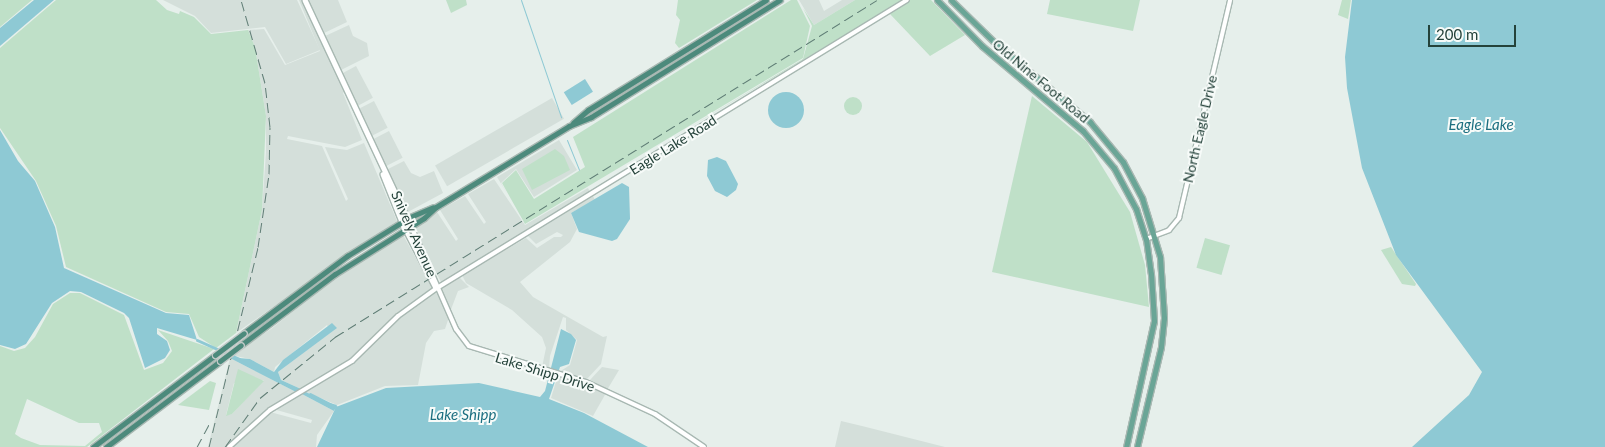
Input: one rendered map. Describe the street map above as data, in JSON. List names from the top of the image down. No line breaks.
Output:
{"streets":{"main road":["Old Nine Foot Road","Snively Avenue"],"street":["North Eagle Drive","Eagle Lake Road","Lake Shipp Drive"]},"crossings":[["Old Nine Foot Road","North Eagle Drive"],["Eagle Lake Road","Snively Avenue"],["Eagle Lake Road","Lake Shipp Drive"],["Snively Avenue","Lake Shipp Drive"]],"water":["Eagle Lake","Lake Shipp"],"scale_bar":"200 m"}
